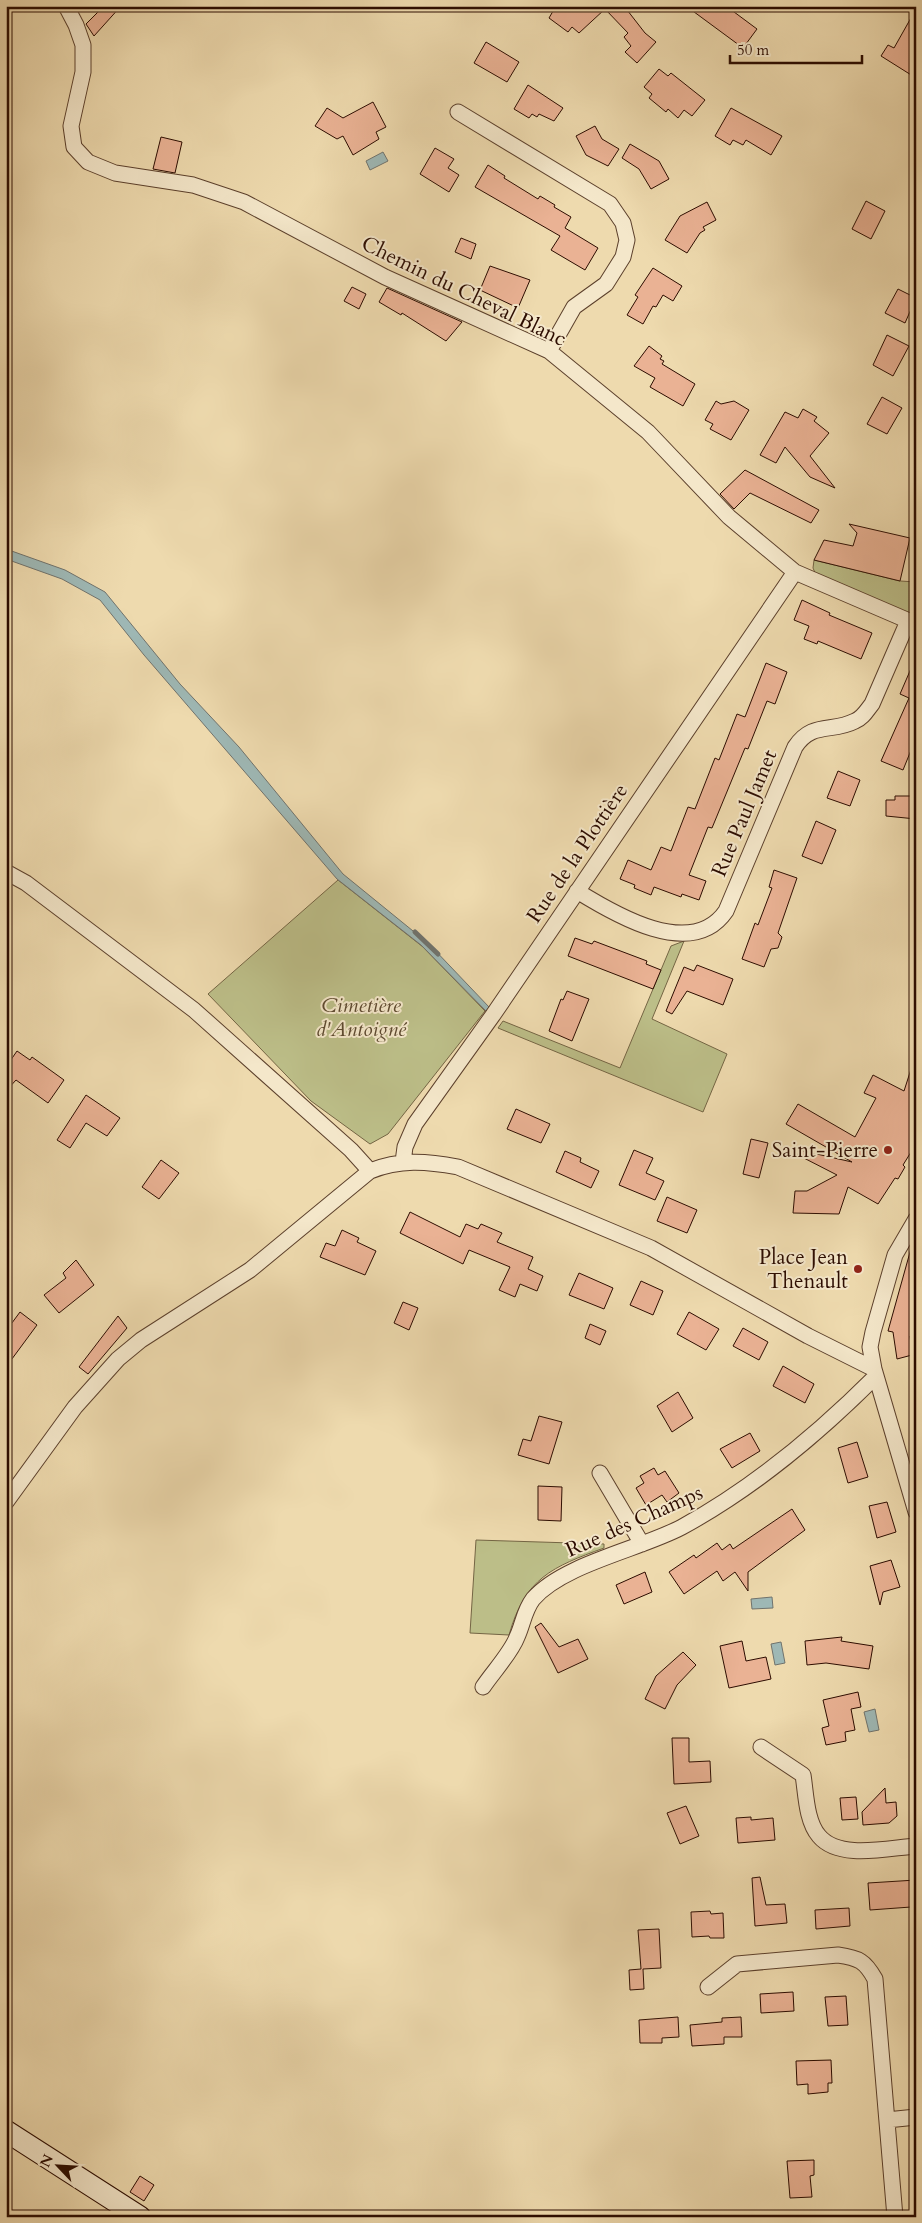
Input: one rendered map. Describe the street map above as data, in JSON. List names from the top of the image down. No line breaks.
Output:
{"streets":{"street":["Chemin du Cheval Blanc","Rue Paul Jamet","Rue de la Plottière","Rue des Champs"]},"crossings":[["Chemin du Cheval Blanc","Rue Paul Jamet"],["Chemin du Cheval Blanc","Rue de la Plottière"],["Rue Paul Jamet","Rue de la Plottière"]],"parks":["Cimetière d'Antoigné"],"places":["Saint-Pierre","Place Jean Thenault"],"scale_bar":"50 m","north":"top left"}
